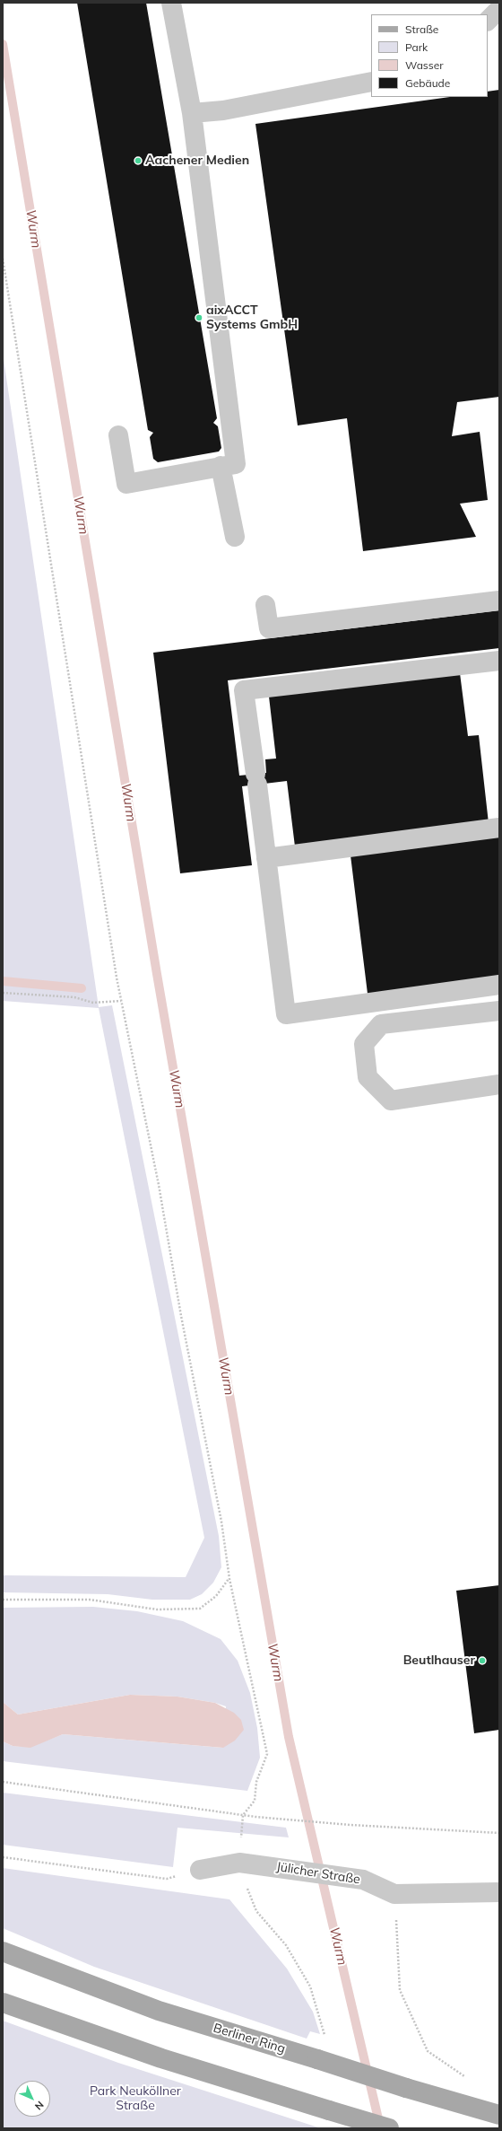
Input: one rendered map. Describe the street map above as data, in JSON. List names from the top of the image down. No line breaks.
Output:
{"streets":{"main road":["Berliner Ring"],"lane":["Jülicher Straße"]},"water":["Wurm"],"parks":["Park Neuköllner Straße"],"places":["Aachener Medien","aixACCT Systems GmbH","Beutlhauser"],"legend":["Straße","Park","Wasser","Gebäude"],"north":"bottom right"}
